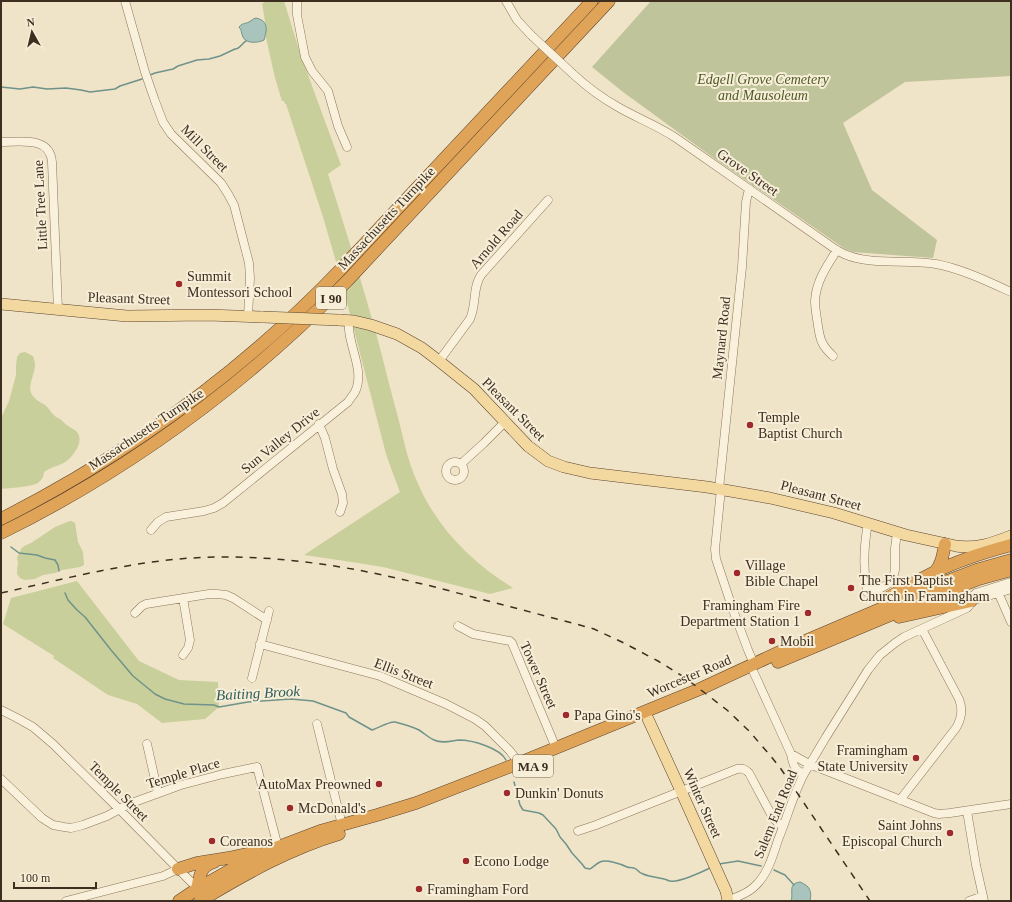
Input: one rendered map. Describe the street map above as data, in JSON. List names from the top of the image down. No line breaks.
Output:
{"streets":{"highway":["Massachusetts Turnpike","I 90","Worcester Road","MA 9"],"main road":["Pleasant Street","Winter Street"],"street":["Mill Street","Grove Street","Little Tree Lane","Arnold Road","Maynard Road","Sun Valley Drive","Ellis Street","Tower Street","Temple Place","Temple Street","Salem End Road"]},"crossings":[["Mill Street","Pleasant Street"],["Grove Street","Maynard Road"],["Little Tree Lane","Pleasant Street"],["Arnold Road","Pleasant Street"],["Pleasant Street","Maynard Road"],["Pleasant Street","Sun Valley Drive"],["Maynard Road","Worcester Road"],["Maynard Road","Salem End Road"],["Ellis Street","Worcester Road"],["Tower Street","Worcester Road"],["Worcester Road","Temple Place"],["Worcester Road","Temple Street"],["Worcester Road","Winter Street"],["Temple Place","Temple Street"],["Winter Street","Salem End Road"]],"water":["Baiting Brook"],"parks":["Edgell Grove Cemetery and Mausoleum"],"places":["Summit Montessori School","Temple Baptist Church","Village Bible Chapel","The First Baptist Church in Framingham","Framingham Fire Department Station 1","Mobil","Papa Gino's","Framingham State University","AutoMax Preowned","Dunkin' Donuts","McDonald's","Saint Johns Episcopal Church","Coreanos","Econo Lodge","Framingham Ford"],"scale_bar":"100 m","north":"top"}
